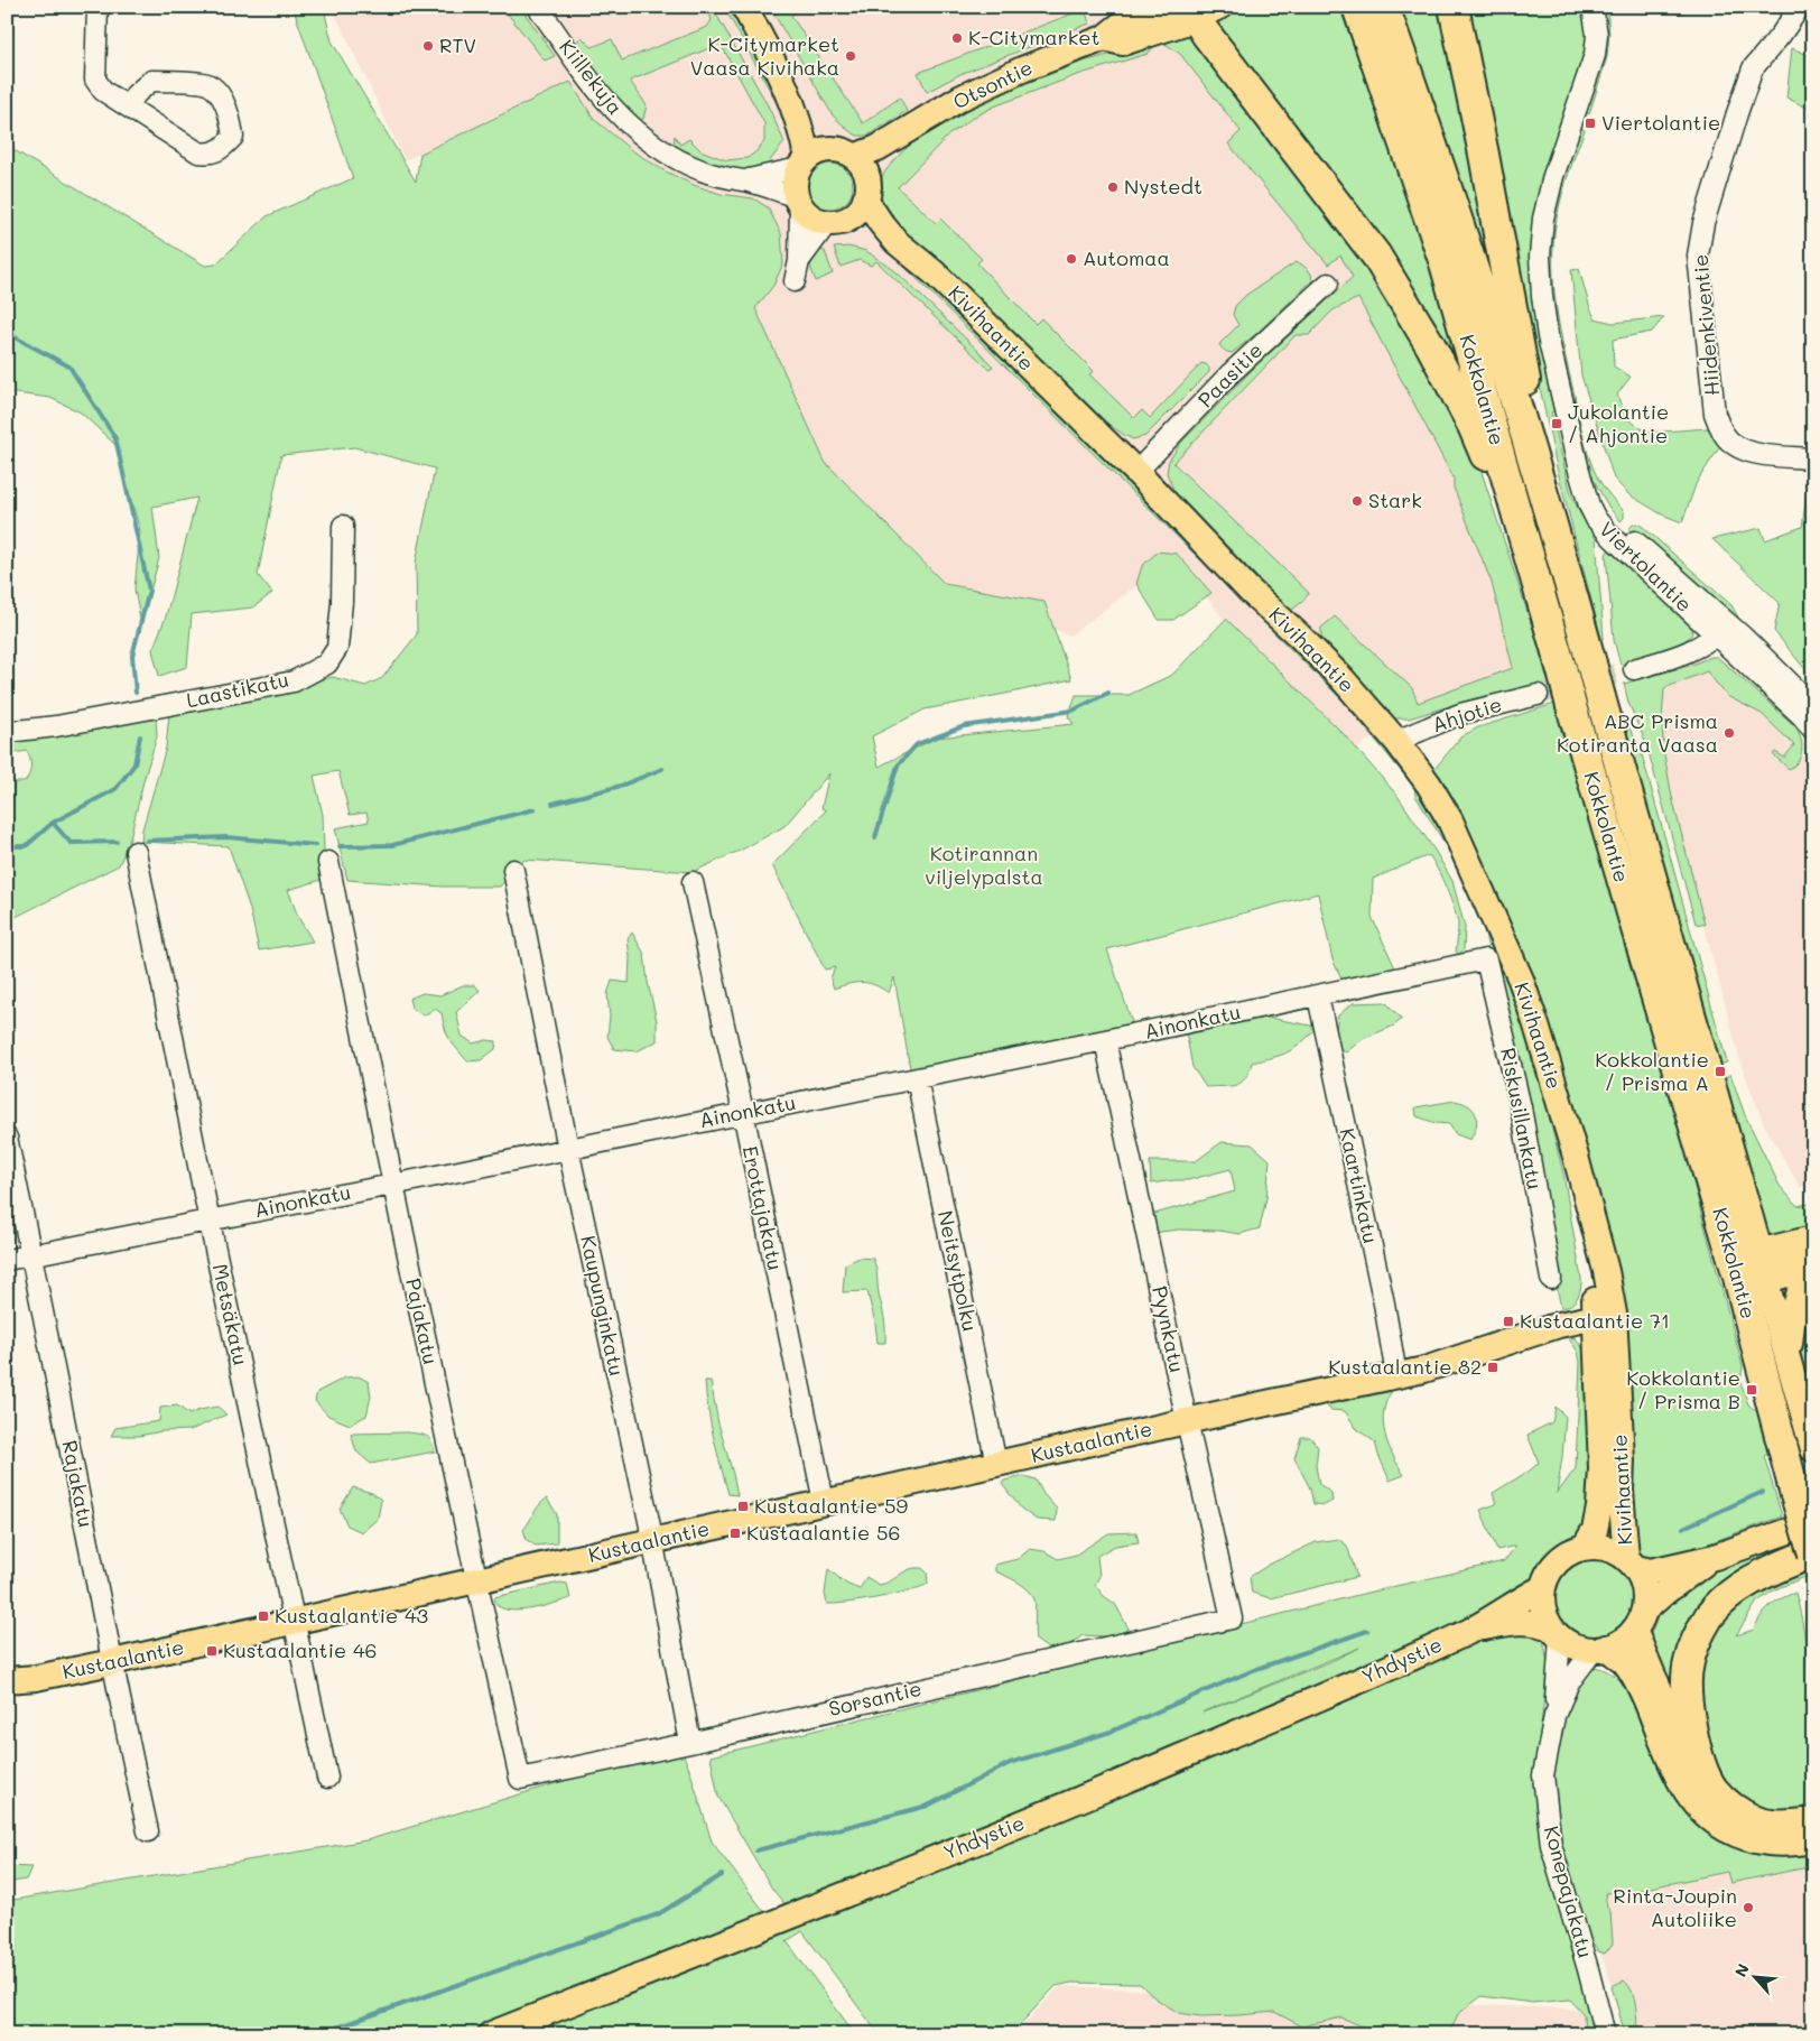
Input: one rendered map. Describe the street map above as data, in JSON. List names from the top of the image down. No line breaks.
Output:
{"streets":{"highway":["Kokkolantie"],"main road":["Otsontie","Kivihaantie","Kustaalantie","Yhdystie"],"street":["Kiillekuja","Hiidenkiventie","Paasitie","Viertolantie","Laastikatu","Ahjotie","Ainonkatu","Riskusillankatu","Kaartinkatu","Erottajakatu","Neitsytpolku","Kaupunginkatu","Metsäkatu","Pajakatu","Pyynkatu","Rajakatu","Sorsantie","Konepajakatu"]},"crossings":[["Kiillekuja","Otsontie"],["Kiillekuja","Kivihaantie"],["Otsontie","Kivihaantie"],["Kivihaantie","Paasitie"],["Kivihaantie","Ahjotie"],["Kivihaantie","Kustaalantie"],["Kivihaantie","Yhdystie"],["Kivihaantie","Konepajakatu"],["Ainonkatu","Riskusillankatu"],["Ainonkatu","Kaartinkatu"],["Ainonkatu","Erottajakatu"],["Ainonkatu","Neitsytpolku"],["Ainonkatu","Kaupunginkatu"],["Ainonkatu","Metsäkatu"],["Ainonkatu","Pajakatu"],["Ainonkatu","Pyynkatu"],["Ainonkatu","Rajakatu"],["Kaartinkatu","Kustaalantie"],["Erottajakatu","Kustaalantie"],["Neitsytpolku","Kustaalantie"],["Kaupunginkatu","Kustaalantie"],["Kaupunginkatu","Sorsantie"],["Metsäkatu","Kustaalantie"],["Pajakatu","Kustaalantie"],["Pajakatu","Sorsantie"],["Pyynkatu","Kustaalantie"],["Pyynkatu","Sorsantie"],["Kustaalantie","Rajakatu"],["Yhdystie","Konepajakatu"]],"parks":["Kotirannan viljelypalsta"],"places":{"other":["K-Citymarket","RTV","K-Citymarket Vaasa Kivihaka","Nystedt","Automaa","Stark","ABC Prisma Kotiranta Vaasa","Rinta-Joupin Autoliike"],"transit":["Viertolantie","Jukolantie / Ahjontie","Kokkolantie / Prisma A","Kustaalantie 71","Kustaalantie 82","Kokkolantie / Prisma B","Kustaalantie 59","Kustaalantie 56","Kustaalantie 43","Kustaalantie 46"]},"north":"top left"}
